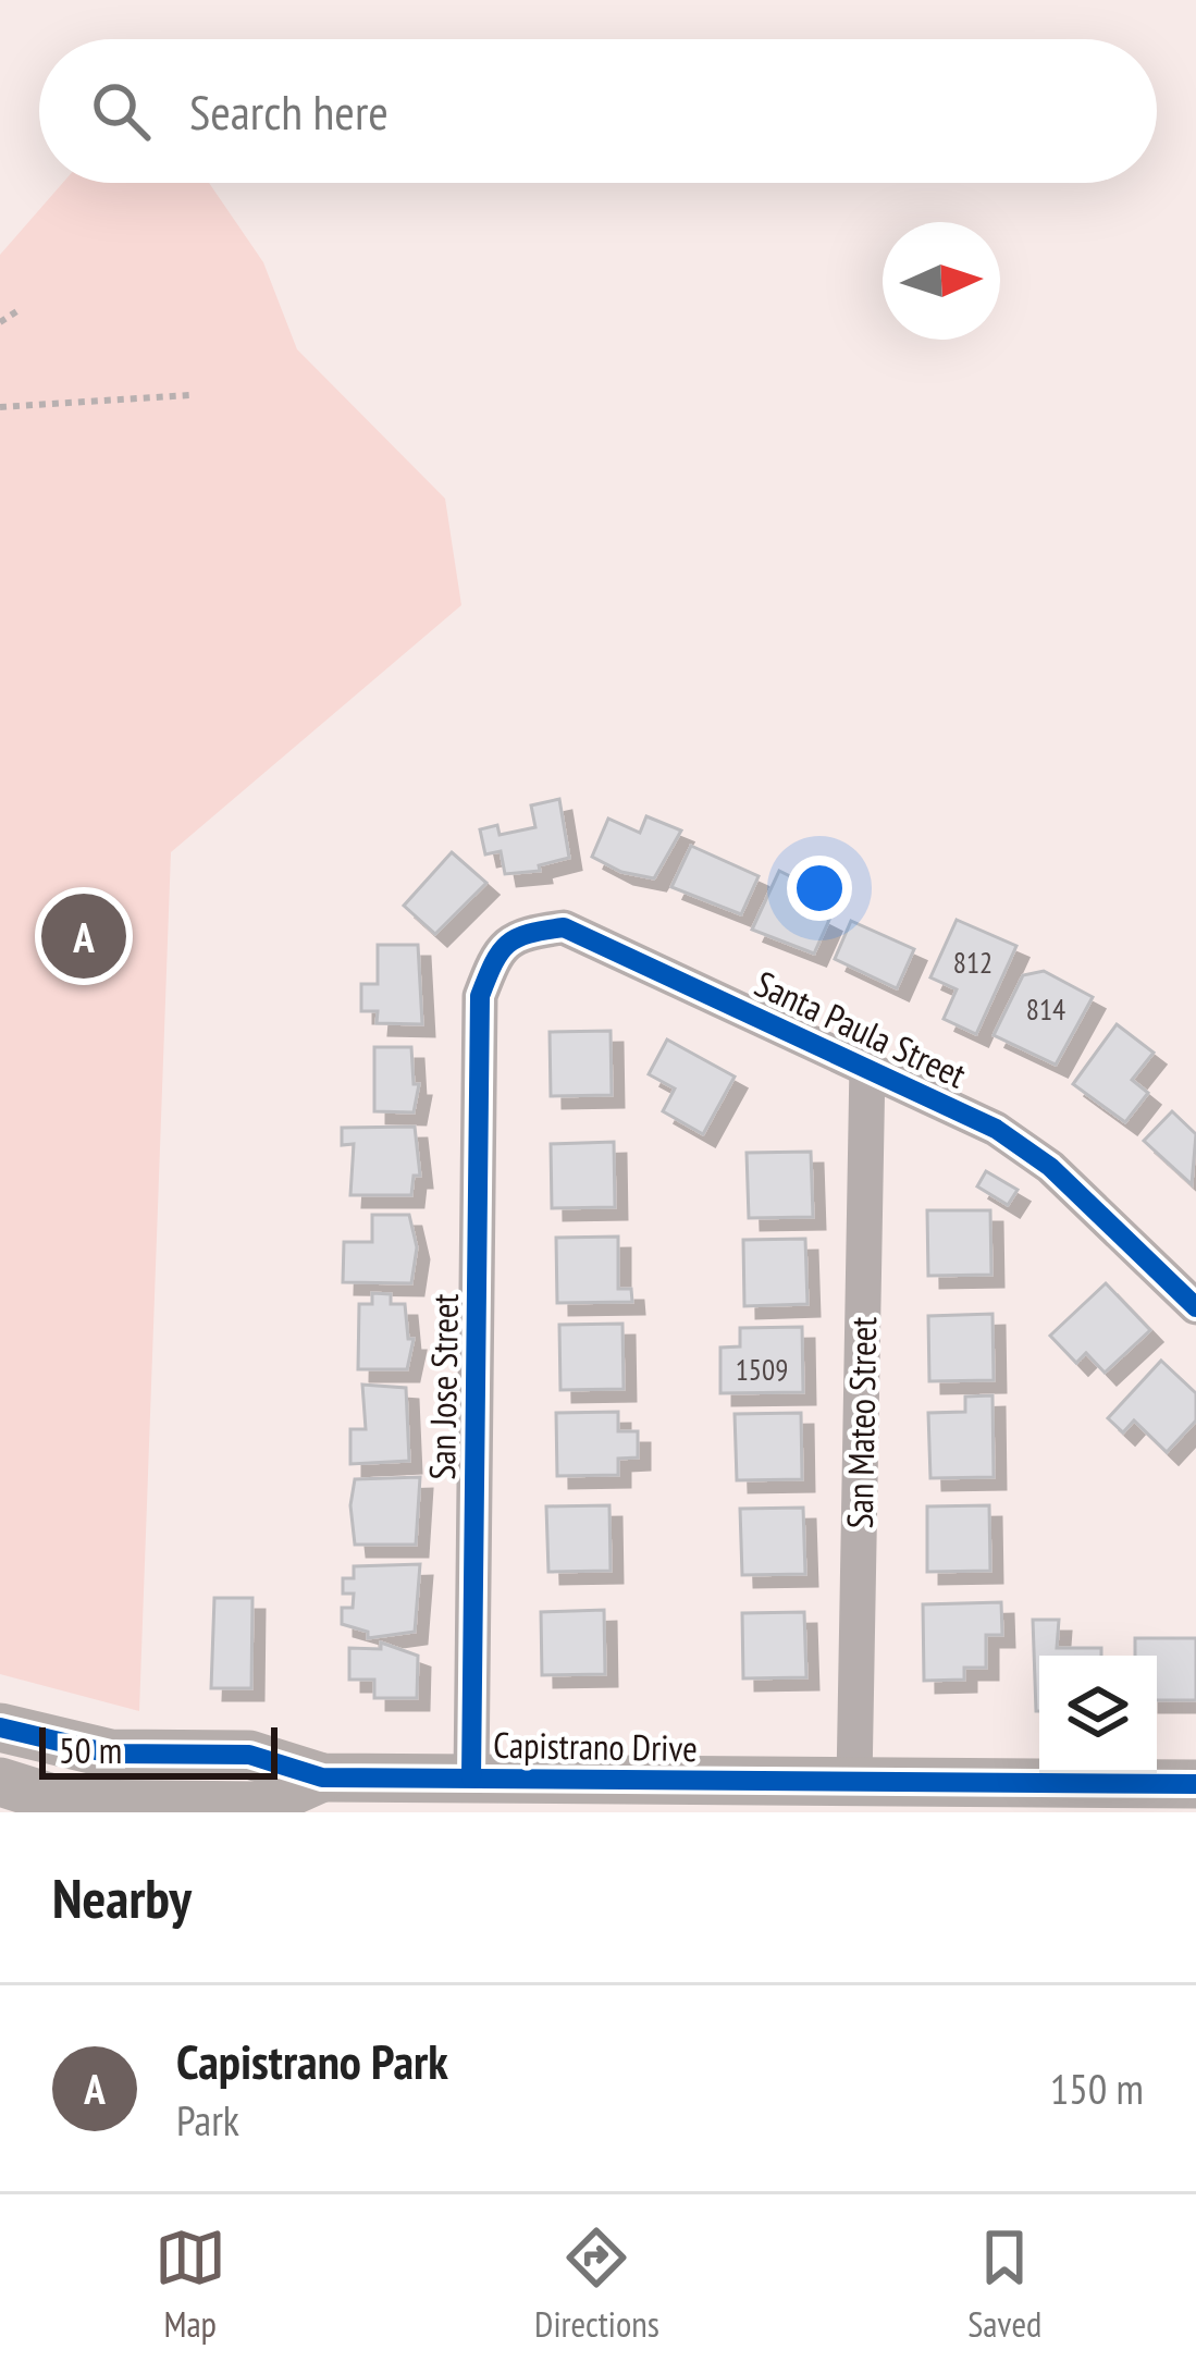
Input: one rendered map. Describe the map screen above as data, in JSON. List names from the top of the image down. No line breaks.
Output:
{"streets":{"street":["Santa Paula Street","San Jose Street","San Mateo Street","Capistrano Drive"]},"crossings":[["Santa Paula Street","San Jose Street"],["Santa Paula Street","San Mateo Street"],["San Jose Street","Capistrano Drive"],["San Mateo Street","Capistrano Drive"]],"house_numbers":["812","814","1509"],"scale_bar":"50 m","north":"right","page":{"search":"Search here","pins":"A","scale":"50 m","heading":"Nearby","list":[{"mark":"A","name":"Capistrano Park","note":"Park","value":"150 m"}],"nav":["Map","Directions","Saved"]}}
